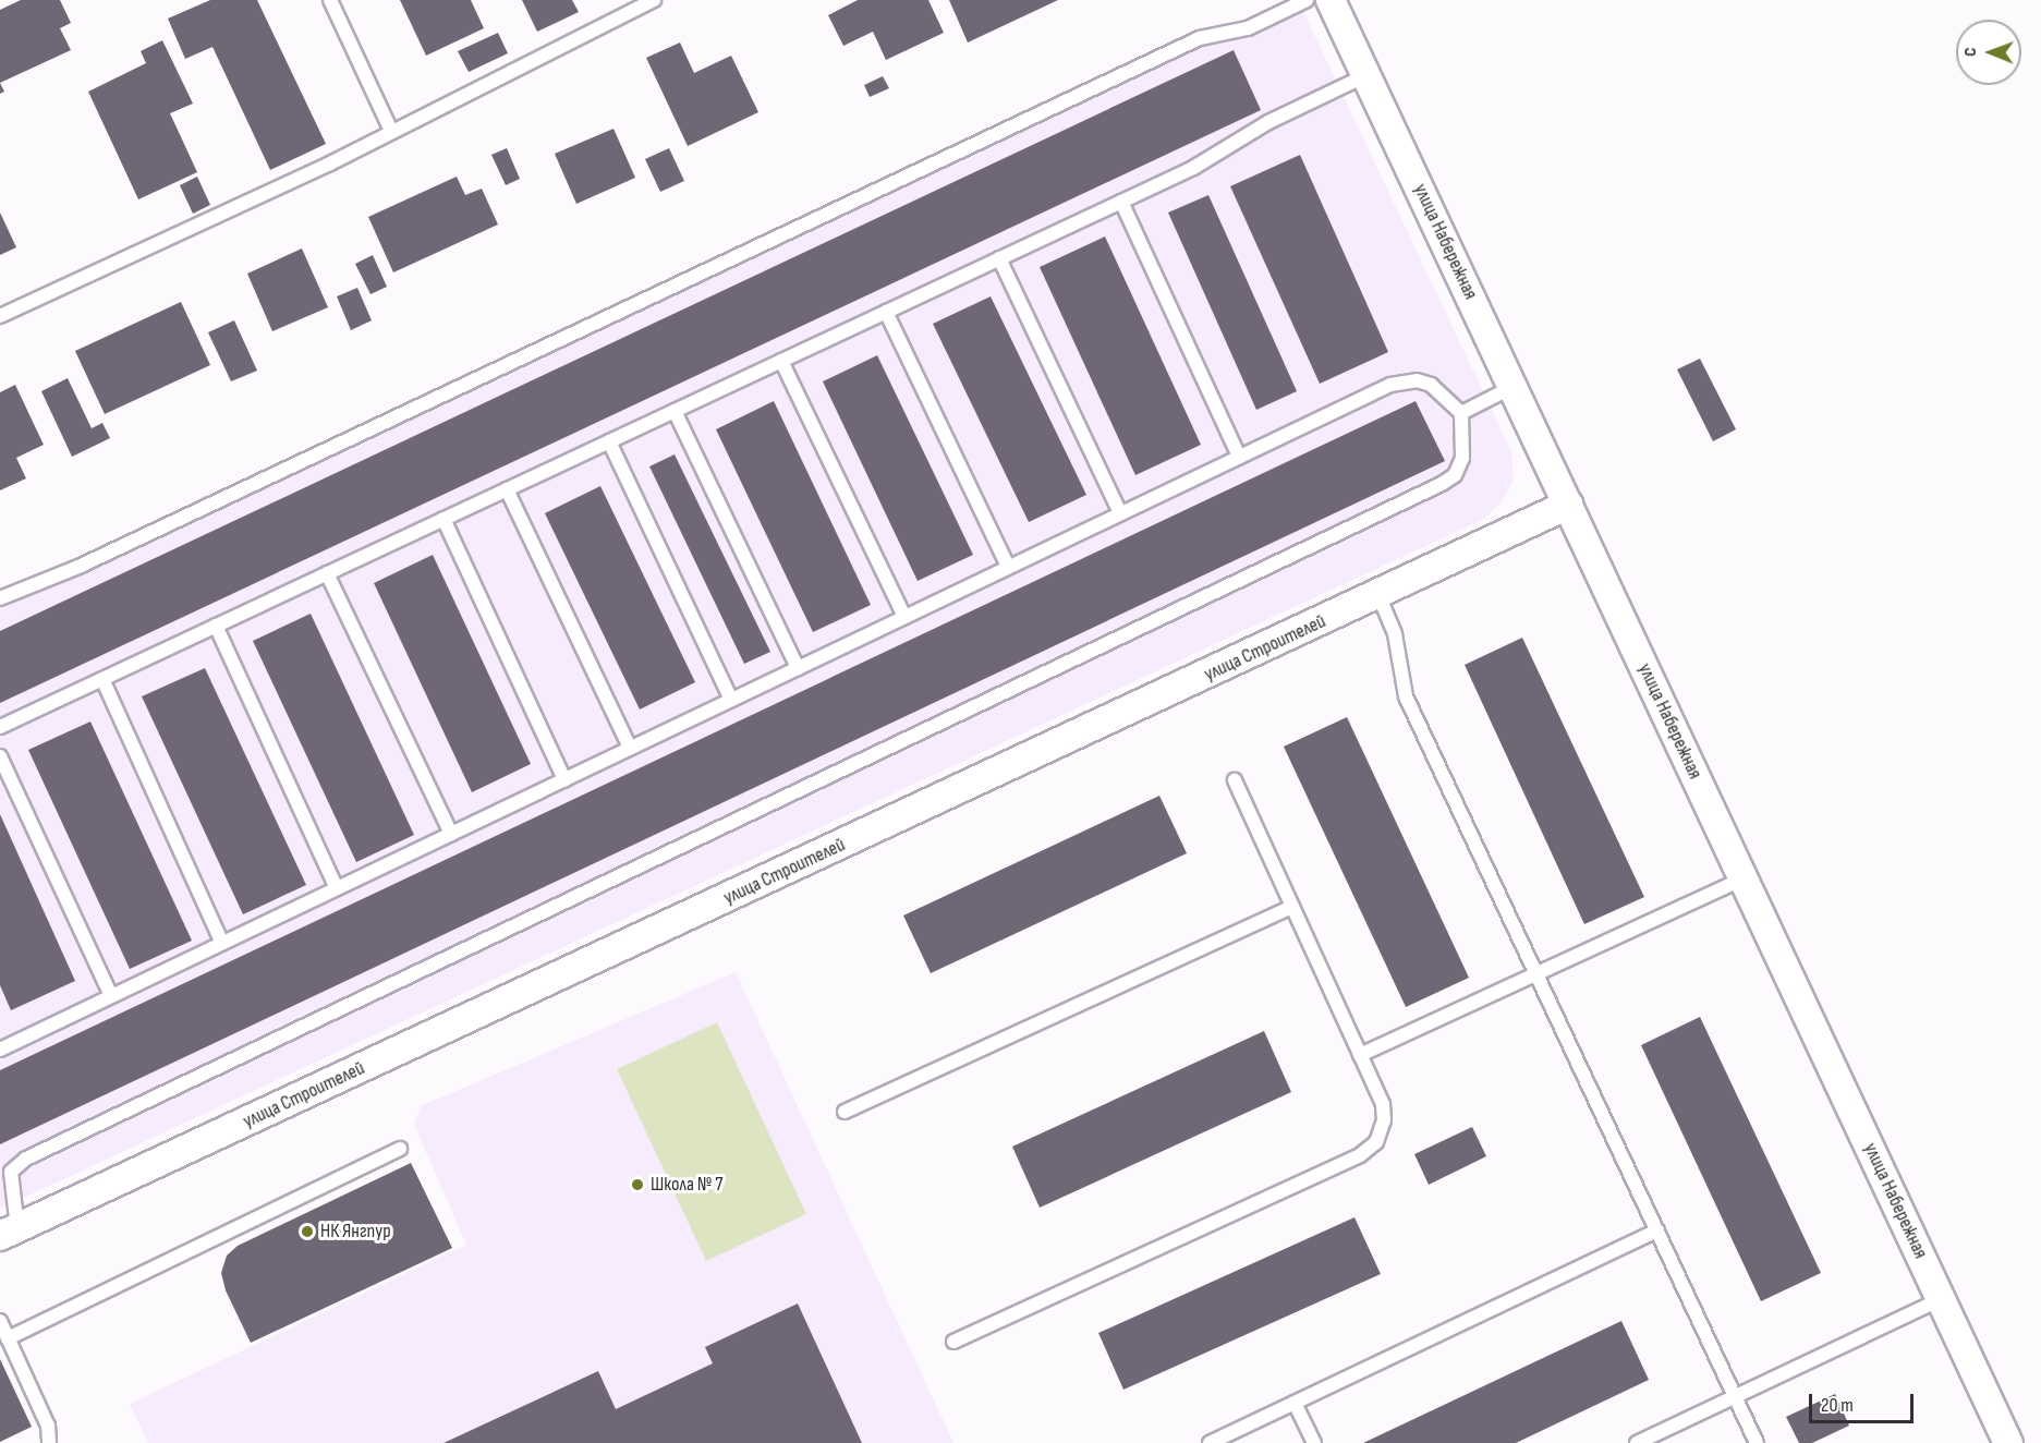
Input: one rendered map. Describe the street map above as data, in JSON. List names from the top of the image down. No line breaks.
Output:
{"streets":{"street":["улица Набережная","улица Строителей"]},"crossings":[["улица Набережная","улица Строителей"]],"places":["Школа № 7","НК Янгпур"],"scale_bar":"20 m","north":"left"}
